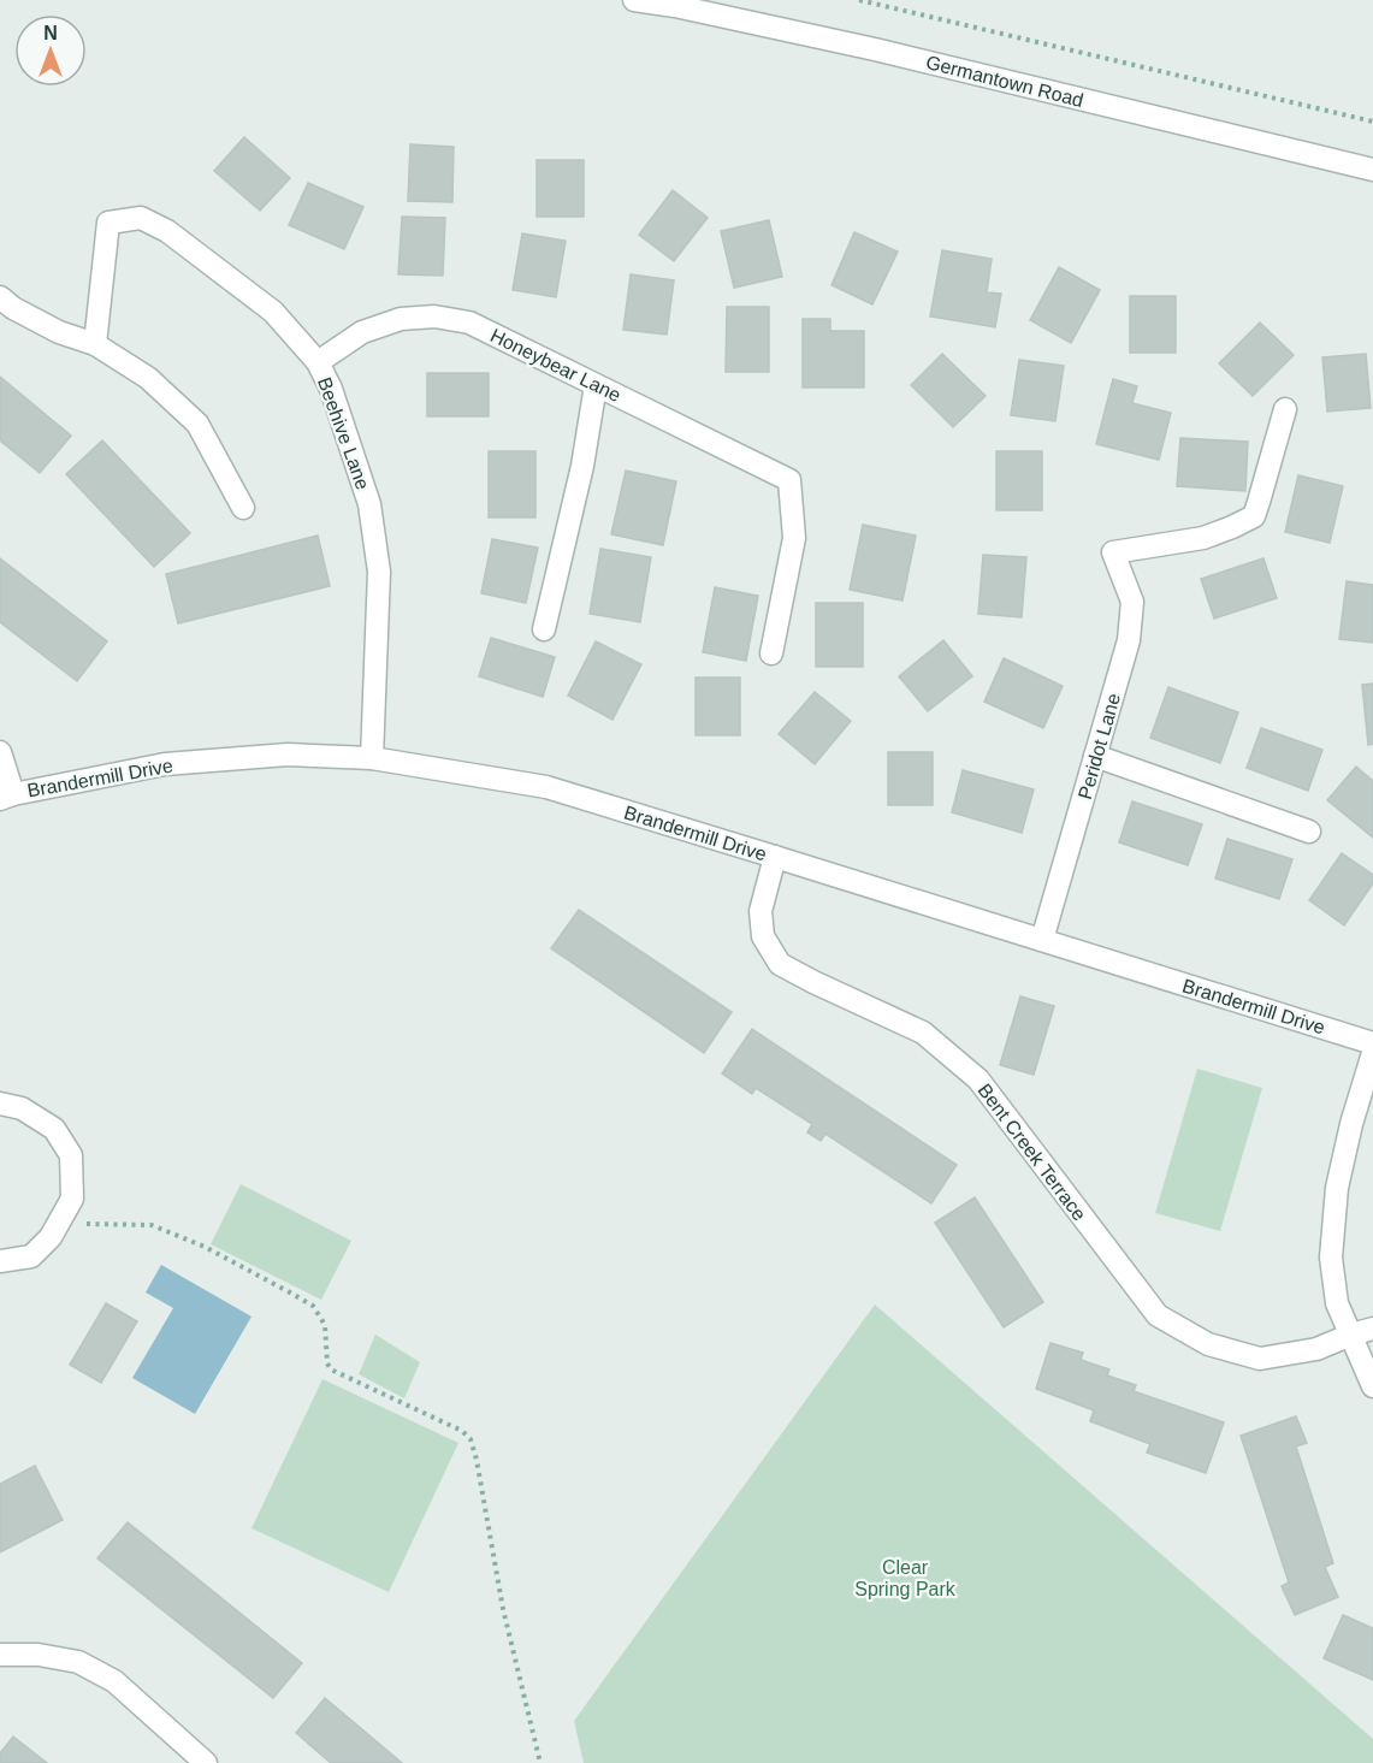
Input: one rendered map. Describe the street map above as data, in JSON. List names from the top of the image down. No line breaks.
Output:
{"streets":{"street":["Germantown Road","Honeybear Lane","Beehive Lane","Peridot Lane","Brandermill Drive","Bent Creek Terrace"]},"crossings":[["Honeybear Lane","Beehive Lane"],["Beehive Lane","Brandermill Drive"],["Peridot Lane","Brandermill Drive"],["Brandermill Drive","Bent Creek Terrace"]],"parks":["Clear Spring Park"],"north":"top"}
